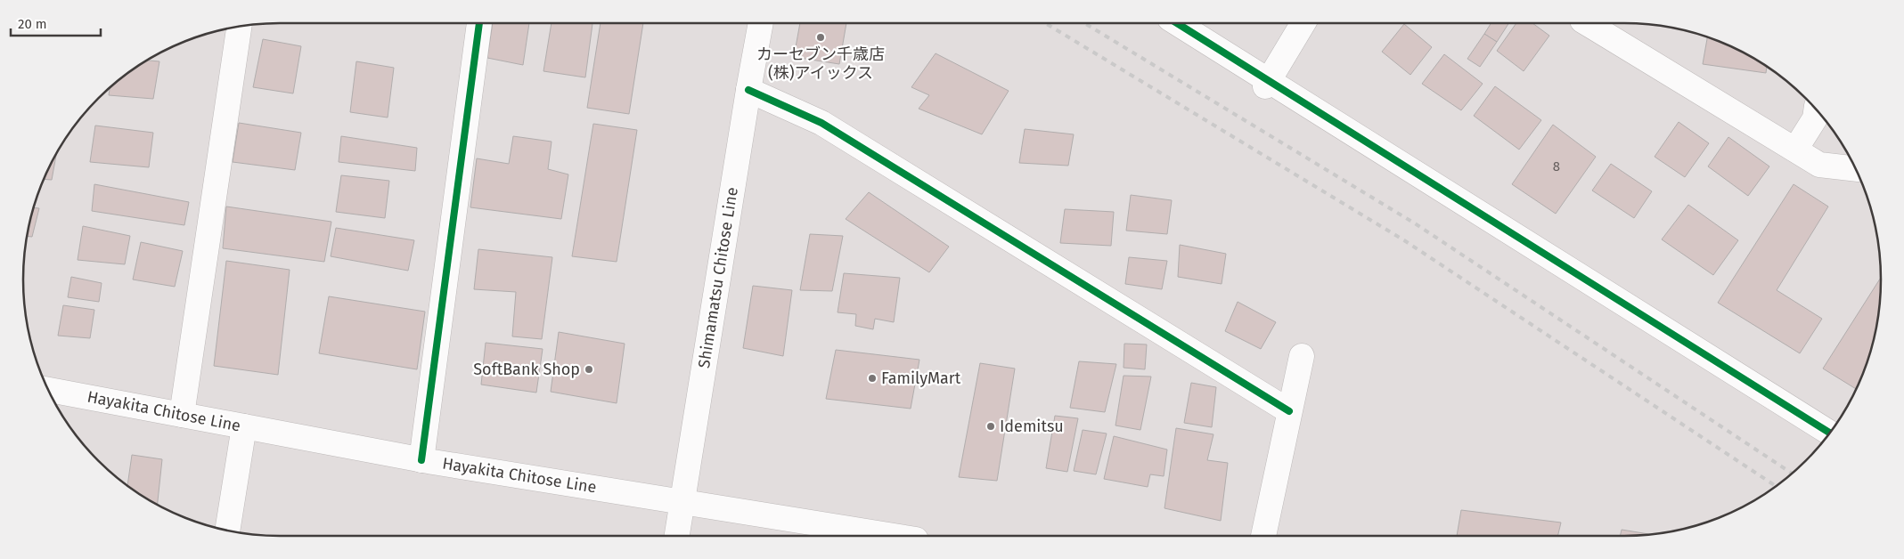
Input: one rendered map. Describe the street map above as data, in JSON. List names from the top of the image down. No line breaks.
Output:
{"streets":{"street":["Shimamatsu Chitose Line","Hayakita Chitose Line"]},"crossings":[["Shimamatsu Chitose Line","Hayakita Chitose Line"]],"places":["カーセブン千歳店 (株)アイックス","SoftBank Shop","FamilyMart","Idemitsu"],"house_numbers":["8"],"scale_bar":"20 m"}
